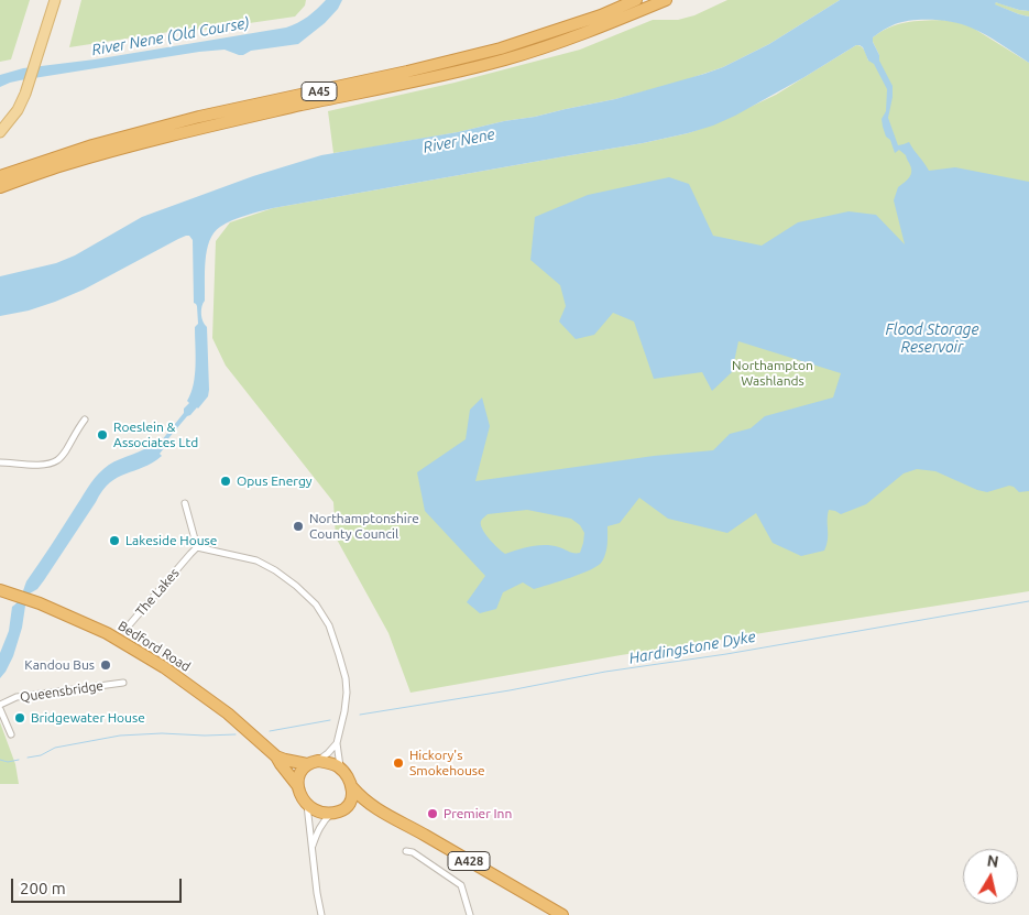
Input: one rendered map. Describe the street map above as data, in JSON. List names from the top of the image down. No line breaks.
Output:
{"streets":{"highway":["A45","Bedford Road","A428"],"street":["The Lakes","Queensbridge"]},"crossings":[["Bedford Road","A428"]],"water":["River Nene (Old Course)","River Nene","Flood Storage Reservoir","Hardingstone Dyke"],"parks":["Northampton Washlands"],"places":["Roeslein & Associates Ltd","Opus Energy","Northamptonshire County Council","Lakeside House","Kandou Bus","Bridgewater House","Hickory's Smokehouse","Premier Inn"],"scale_bar":"200 m","north":"top"}
